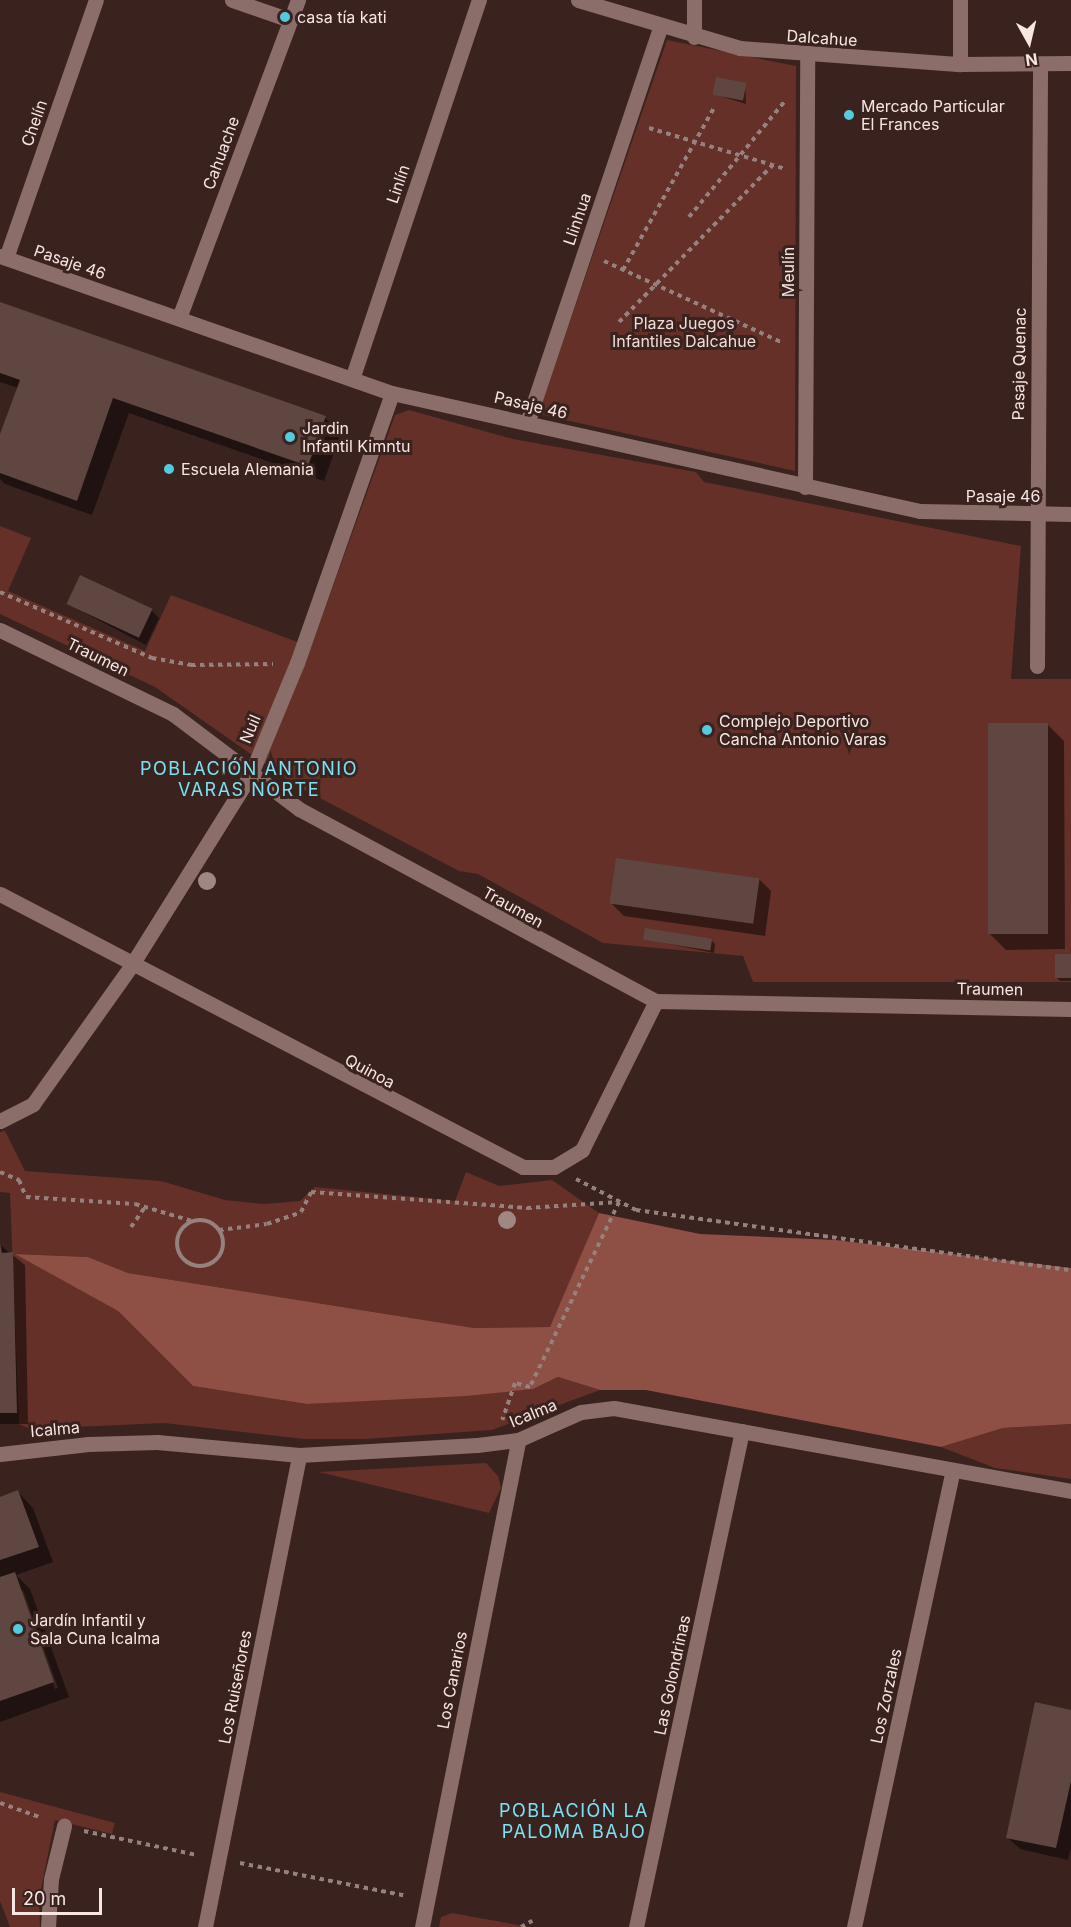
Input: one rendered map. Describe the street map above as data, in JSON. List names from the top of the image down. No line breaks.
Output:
{"streets":{"street":["Dalcahue","Chelín","Cahuache","Linlín","Llinhua","Pasaje 46","Meulín","Pasaje Quenac","Traumen","Nuil","Quinoa","Icalma","Las Golondrinas","Los Canarios","Los Ruiseñores","Los Zorzales"]},"crossings":[["Dalcahue","Llinhua"],["Dalcahue","Meulín"],["Dalcahue","Pasaje Quenac"],["Chelín","Pasaje 46"],["Cahuache","Pasaje 46"],["Linlín","Pasaje 46"],["Llinhua","Pasaje 46"],["Pasaje 46","Meulín"],["Pasaje 46","Pasaje Quenac"],["Pasaje 46","Nuil"],["Traumen","Nuil"],["Nuil","Quinoa"],["Icalma","Las Golondrinas"],["Icalma","Los Canarios"],["Icalma","Los Ruiseñores"],["Icalma","Los Zorzales"]],"districts":["POBLACIÓN ANTONIO VARAS NORTE","POBLACIÓN LA PALOMA BAJO"],"parks":["Plaza Juegos Infantiles Dalcahue"],"places":["casa tía kati","Mercado Particular El Frances","Jardin Infantil Kimntu","Escuela Alemania","Complejo Deportivo Cancha Antonio Varas","Jardín Infantil y Sala Cuna Icalma"],"scale_bar":"20 m","north":"bottom"}
